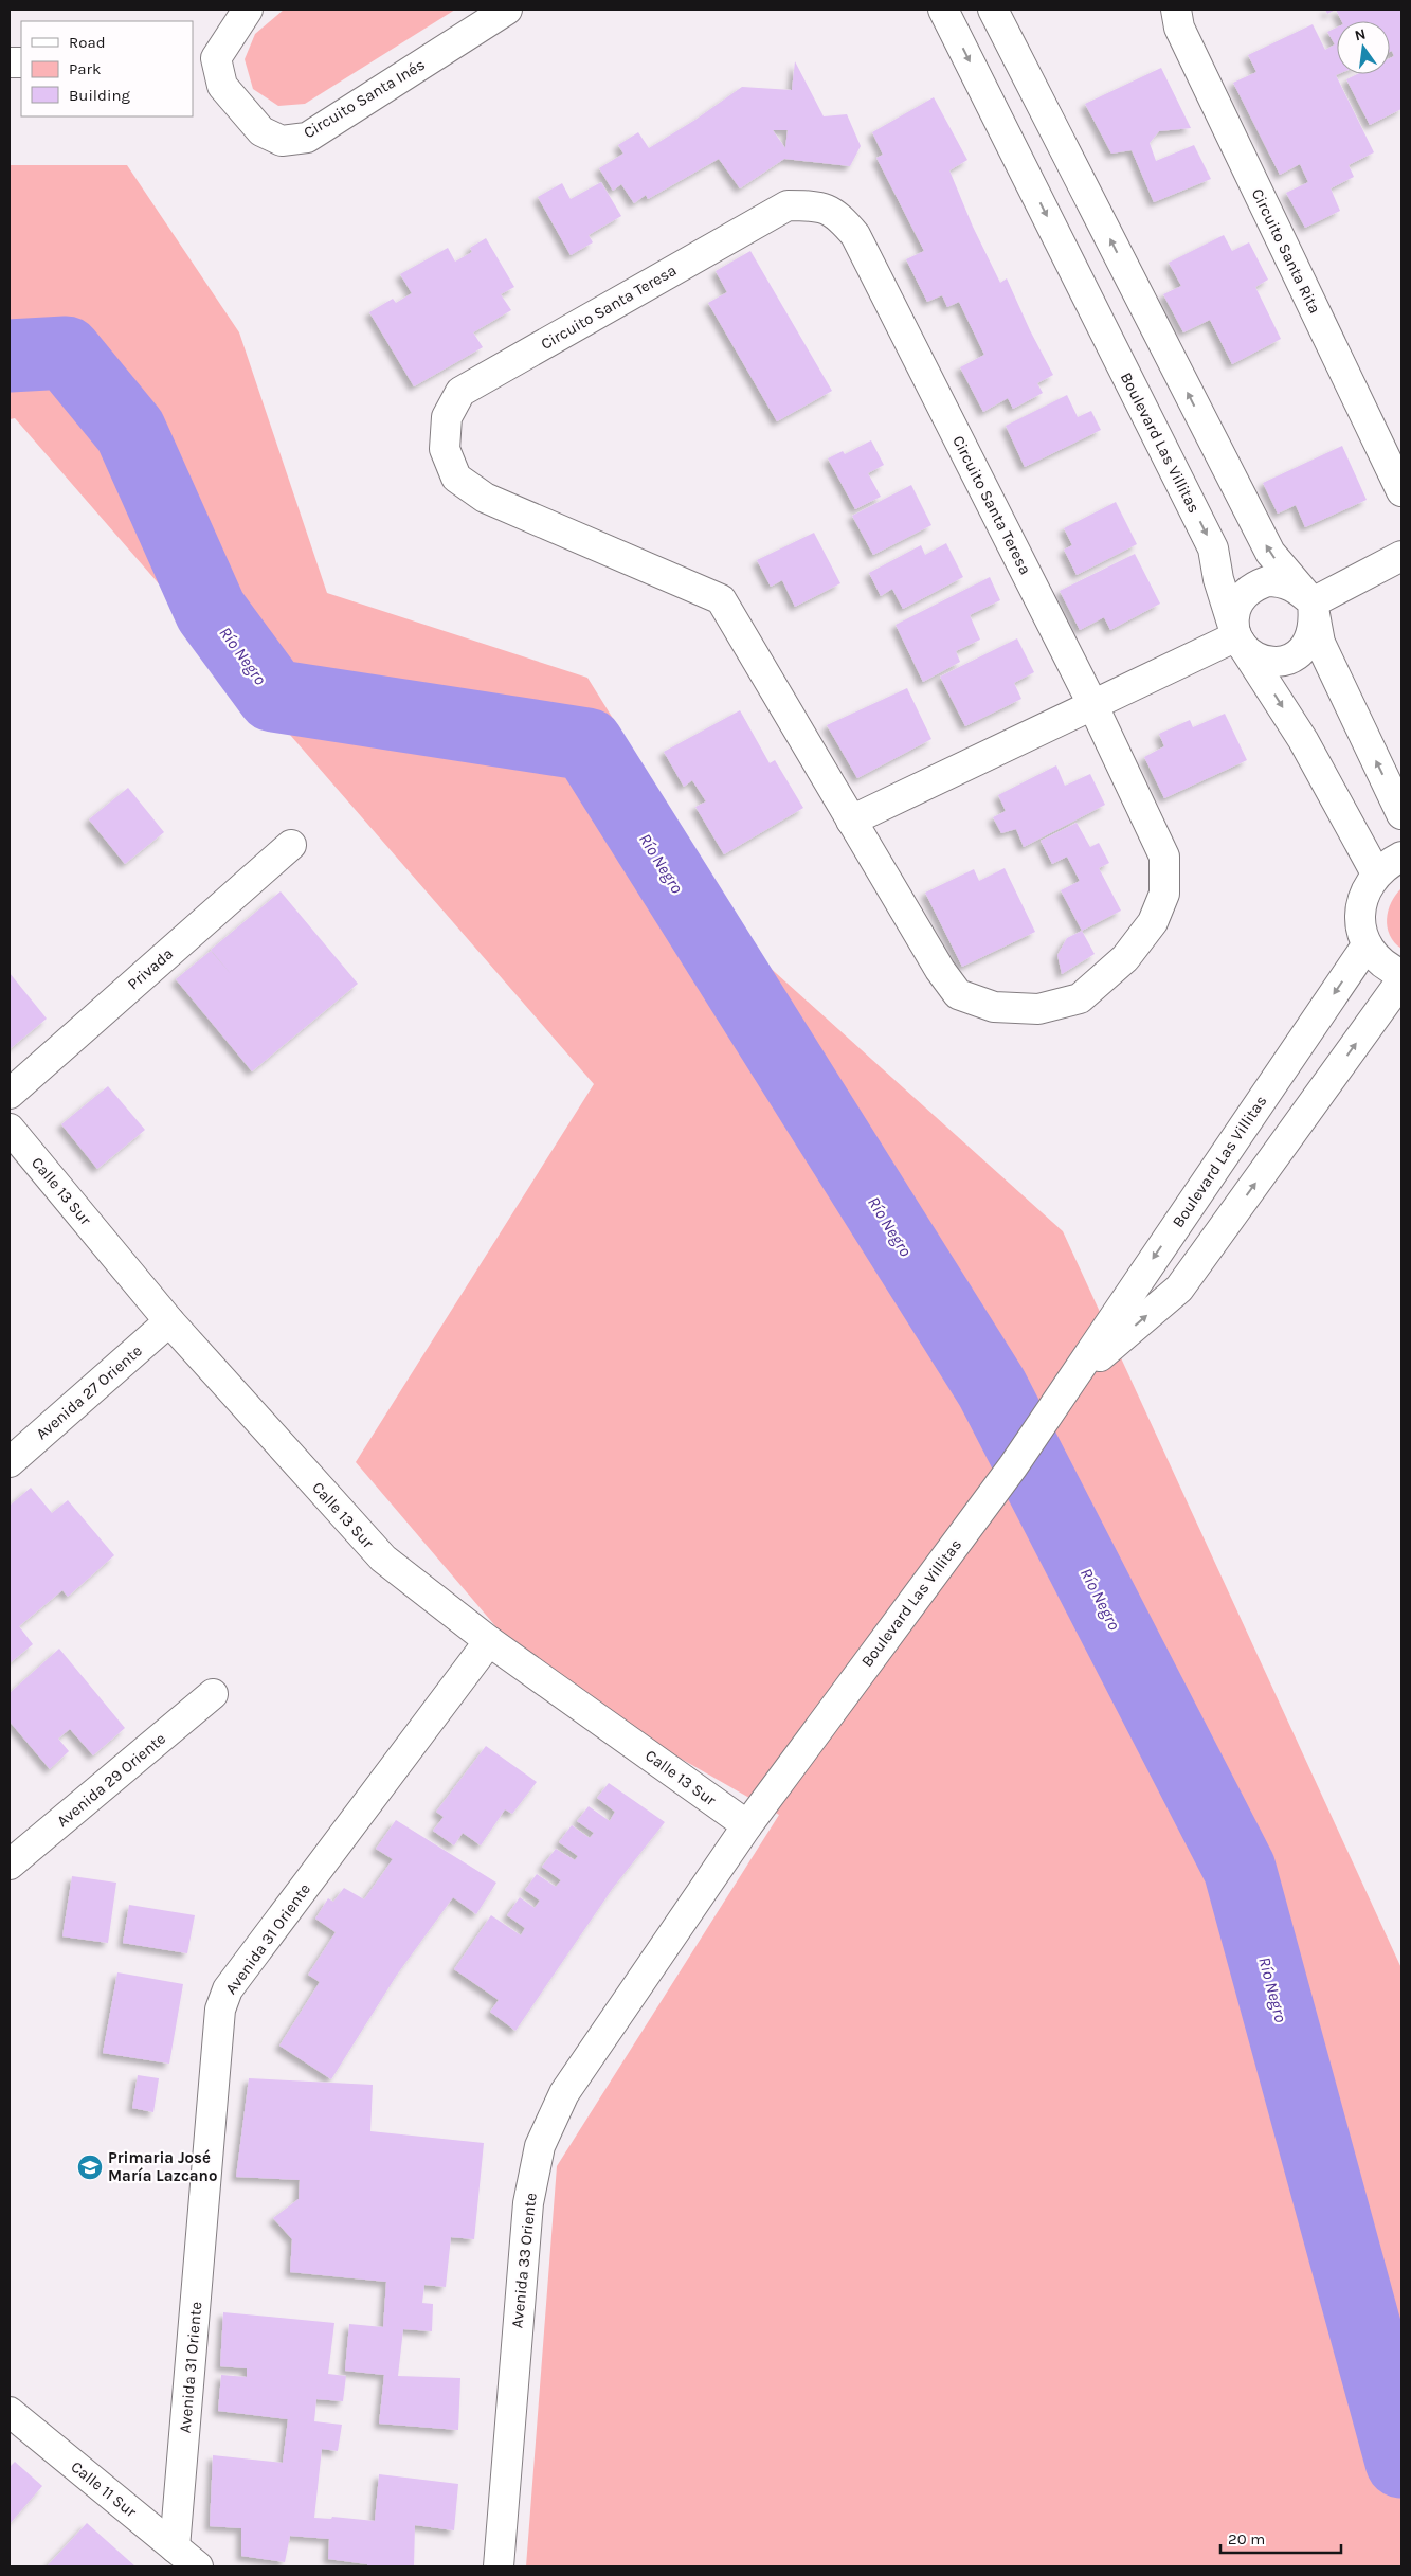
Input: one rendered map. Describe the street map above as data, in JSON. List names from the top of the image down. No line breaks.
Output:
{"streets":{"street":["Circuito Santa Inés","Circuito Santa Rita","Circuito Santa Teresa","Boulevard Las Villitas","Privada","Calle 13 Sur","Avenida 27 Oriente","Avenida 29 Oriente","Avenida 31 Oriente","Avenida 33 Oriente","Calle 11 Sur"]},"crossings":[["Boulevard Las Villitas","Calle 13 Sur"],["Boulevard Las Villitas","Avenida 33 Oriente"],["Calle 13 Sur","Avenida 27 Oriente"],["Calle 13 Sur","Avenida 31 Oriente"],["Calle 13 Sur","Avenida 33 Oriente"],["Avenida 31 Oriente","Calle 11 Sur"]],"water":["Río Negro"],"places":{"school or university":["Primaria José María Lazcano"]},"legend":["Road","Park","Building"],"scale_bar":"20 m","north":"top"}
